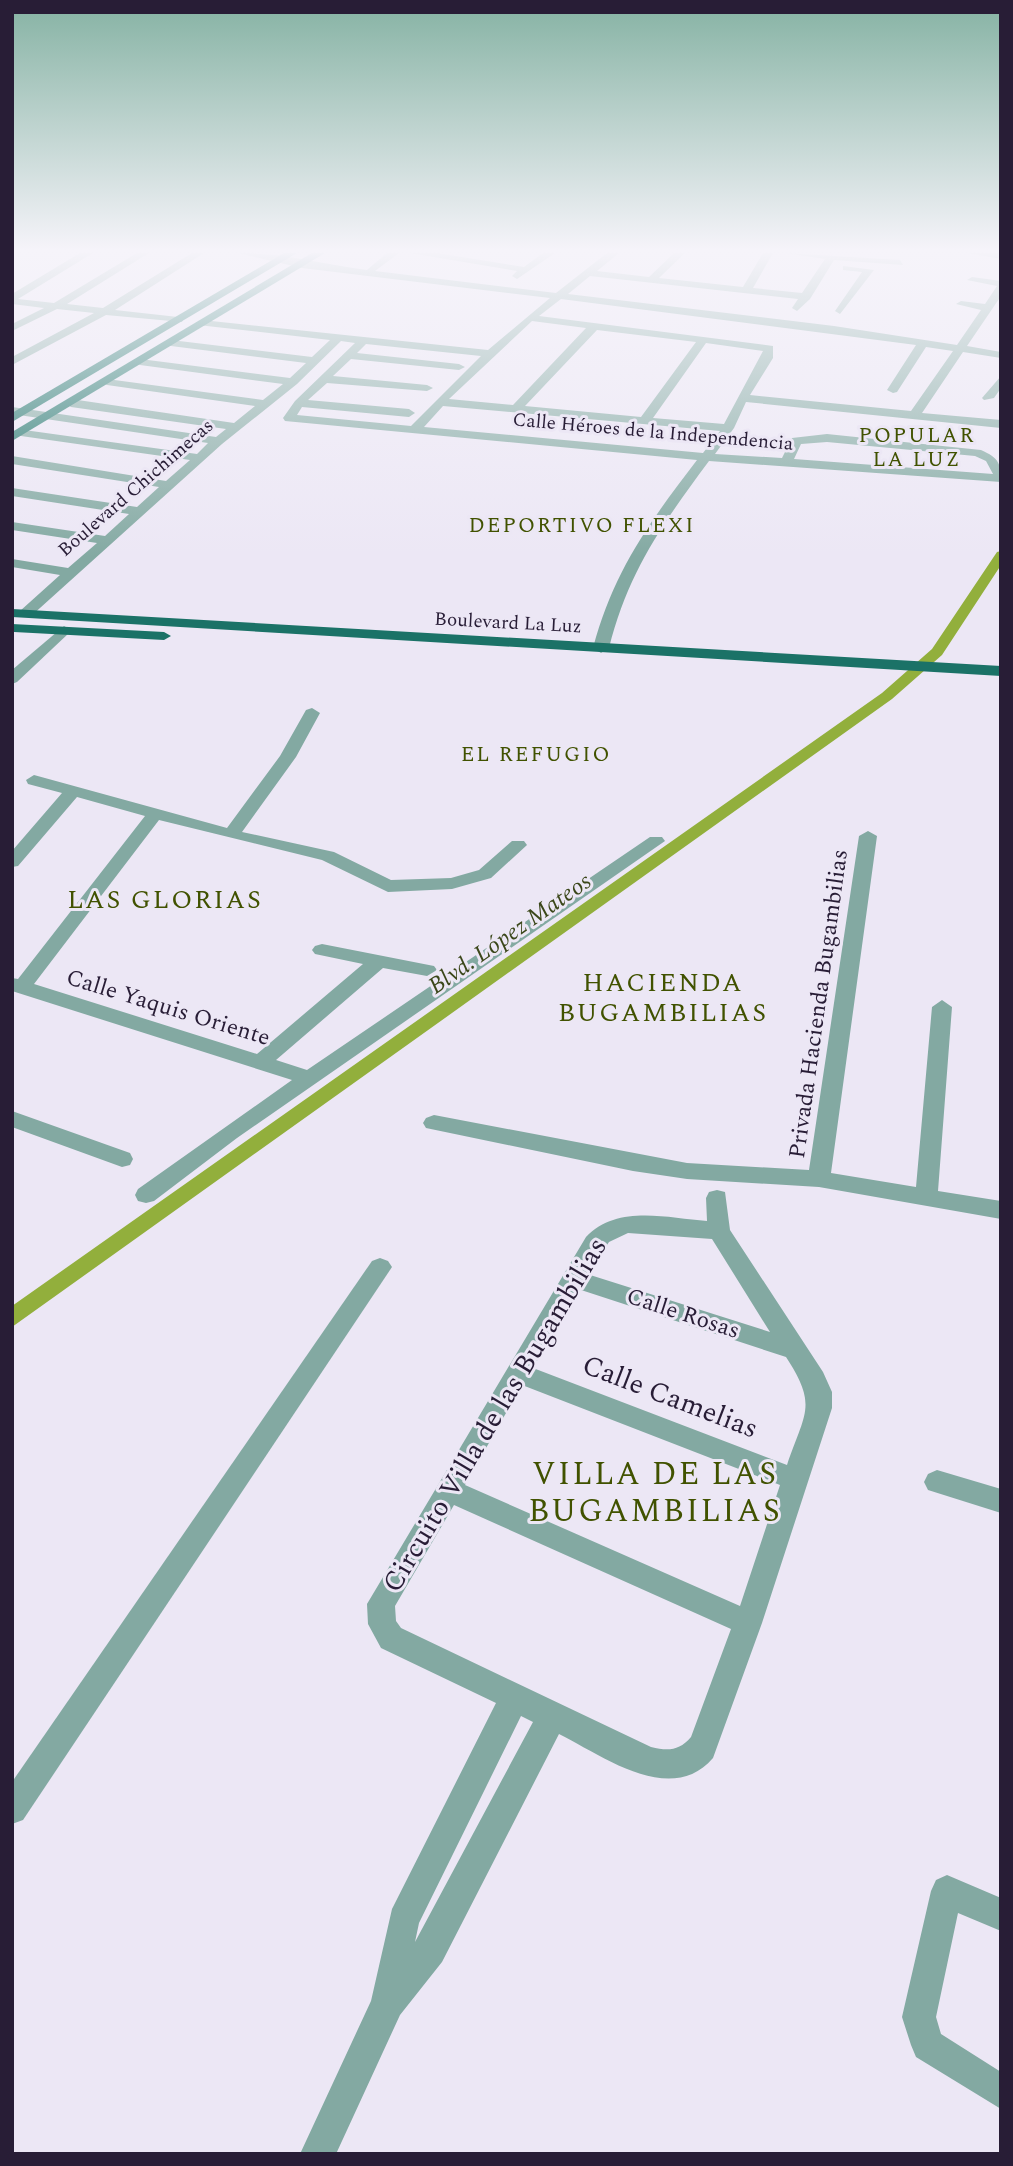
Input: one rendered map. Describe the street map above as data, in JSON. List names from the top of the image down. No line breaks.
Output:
{"streets":{"main road":["Boulevard La Luz"],"street":["Calle Héroes de la Independencia","Boulevard Chichimecas","Privada Hacienda Bugambilias","Calle Yaquis Oriente","Calle Rosas","Calle Camelias","Circuito Villa de las Bugambilias"]},"crossings":[["Calle Héroes de la Independencia","Boulevard Chichimecas"],["Boulevard Chichimecas","Boulevard La Luz"],["Calle Rosas","Circuito Villa de las Bugambilias"],["Calle Camelias","Circuito Villa de las Bugambilias"]],"districts":["POPULAR LA LUZ","DEPORTIVO FLEXI","EL REFUGIO","LAS GLORIAS","HACIENDA BUGAMBILIAS","VILLA DE LAS BUGAMBILIAS"],"water":["Blvd. López Mateos"]}
